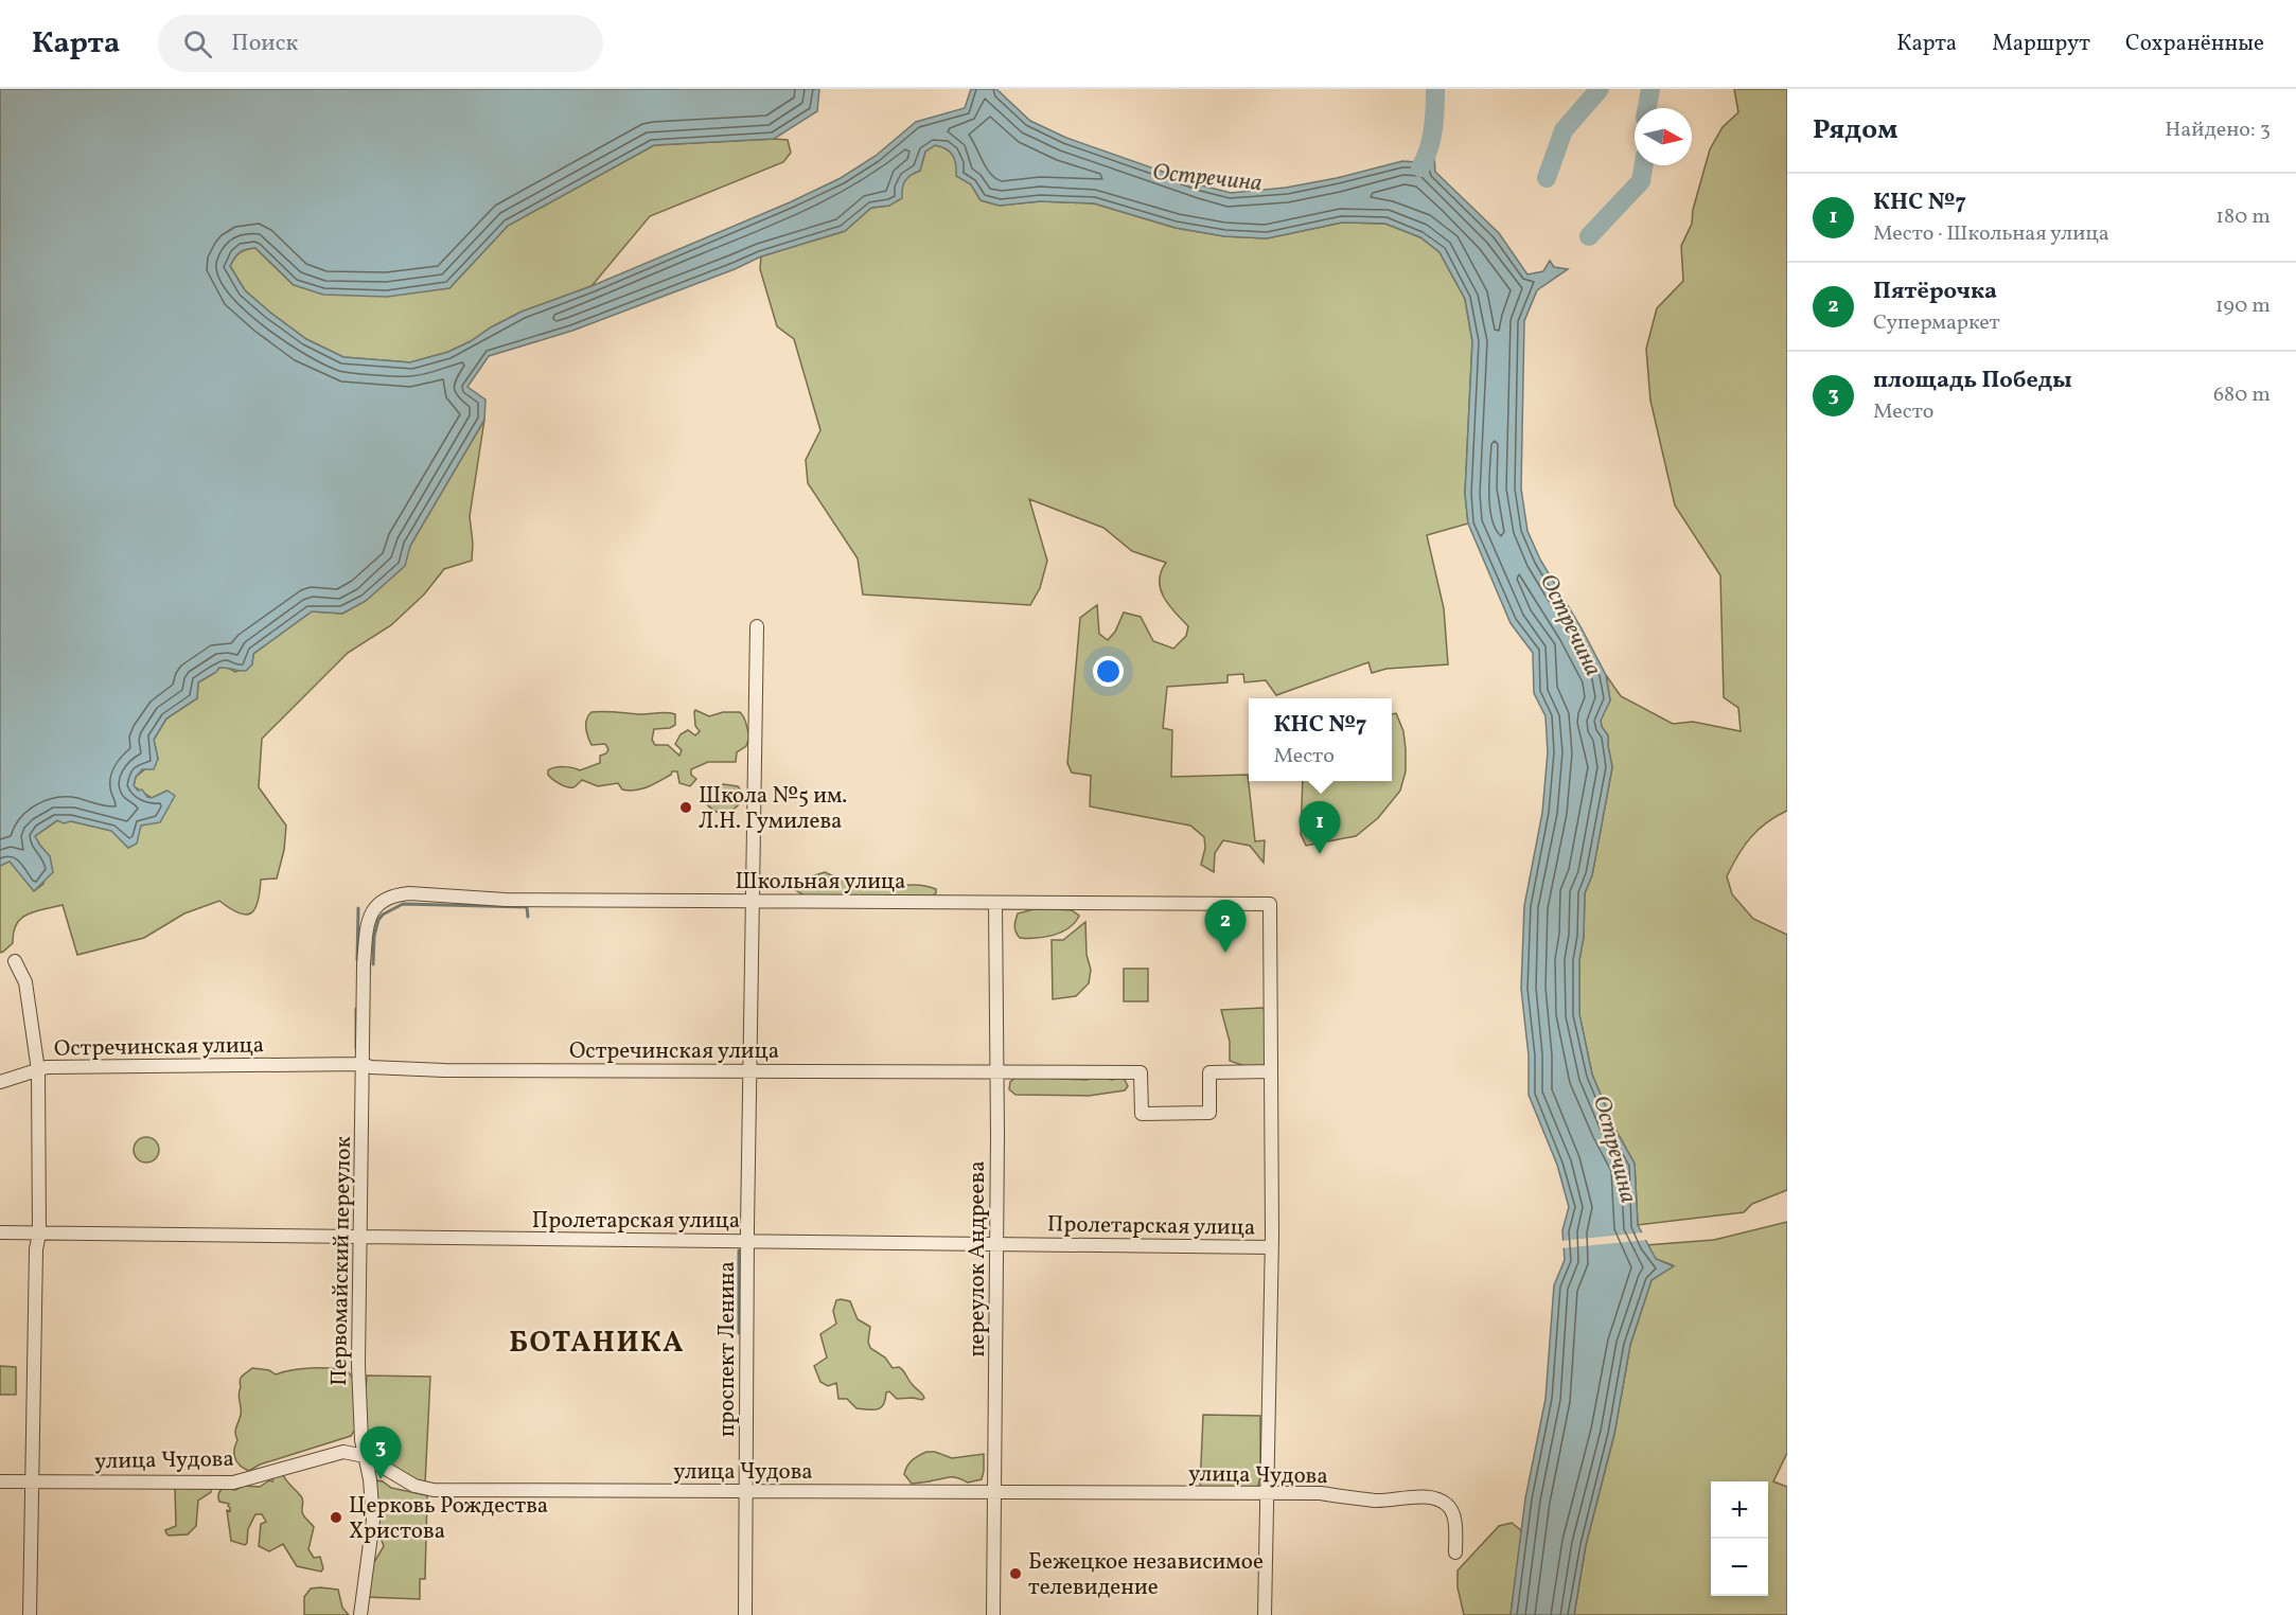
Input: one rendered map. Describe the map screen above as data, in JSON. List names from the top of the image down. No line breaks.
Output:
{"streets":{"street":["Школьная улица","Остречинская улица","Пролетарская улица","переулок Андреева","Первомайский переулок","проспект Ленина","улица Чудова"]},"crossings":[["Школьная улица","Остречинская улица"],["Школьная улица","переулок Андреева"],["Школьная улица","Первомайский переулок"],["Школьная улица","проспект Ленина"],["Остречинская улица","переулок Андреева"],["Остречинская улица","Первомайский переулок"],["Остречинская улица","проспект Ленина"],["Пролетарская улица","переулок Андреева"],["Пролетарская улица","Первомайский переулок"],["Пролетарская улица","проспект Ленина"],["переулок Андреева","улица Чудова"],["Первомайский переулок","улица Чудова"],["проспект Ленина","улица Чудова"]],"districts":["БОТАНИКА"],"water":["Остречина"],"places":["Школа №5 им. Л.Н. Гумилева","Церковь Рождества Христова","Бежецкое независимое телевидение"],"north":"right","page":{"header":"Карта","search":"Поиск","nav":["Карта","Маршрут","Сохранённые"],"heading":["Рядом","Найдено: 3"],"list":[{"mark":"1","name":"КНС №7","note":"Место · Школьная улица","value":"180 m"},{"mark":"2","name":"Пятёрочка","note":"Супермаркет","value":"190 m"},{"mark":"3","name":"площадь Победы","note":"Место","value":"680 m"}],"popup":["КНС №7","Место"],"pins":["1","2","3"],"map_buttons":["+","−"]}}
